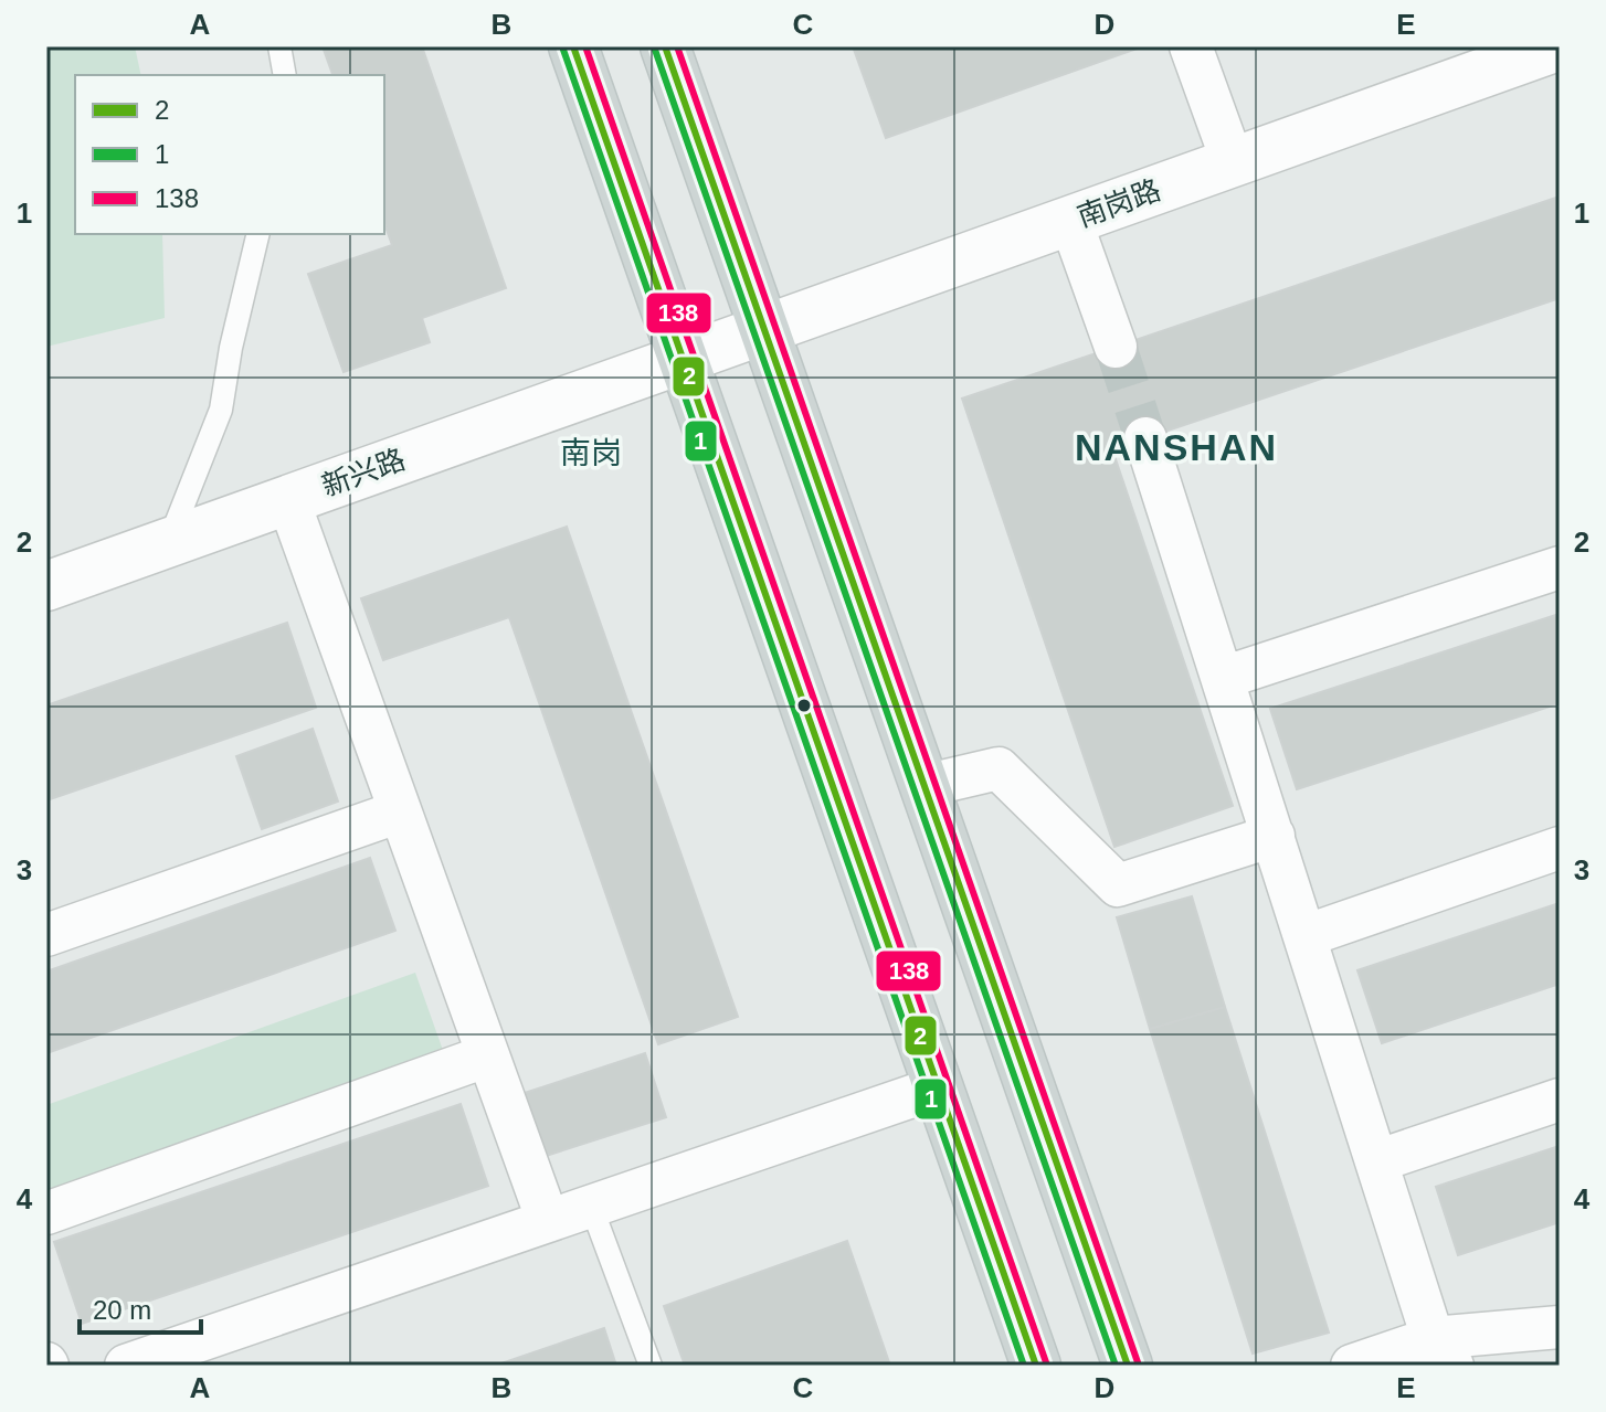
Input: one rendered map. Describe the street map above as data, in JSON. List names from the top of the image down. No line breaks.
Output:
{"streets":{"street":["南岗路","新兴路"]},"crossings":[["南岗路","新兴路"]],"districts":["NANSHAN","南岗"],"lines":["transit line 2","transit line 138","transit line 1"],"legend":["2","1","138"],"scale_bar":"20 m","grid":{"columns":["A","B","C","D","E"],"rows":["1","2","3","4"]}}
